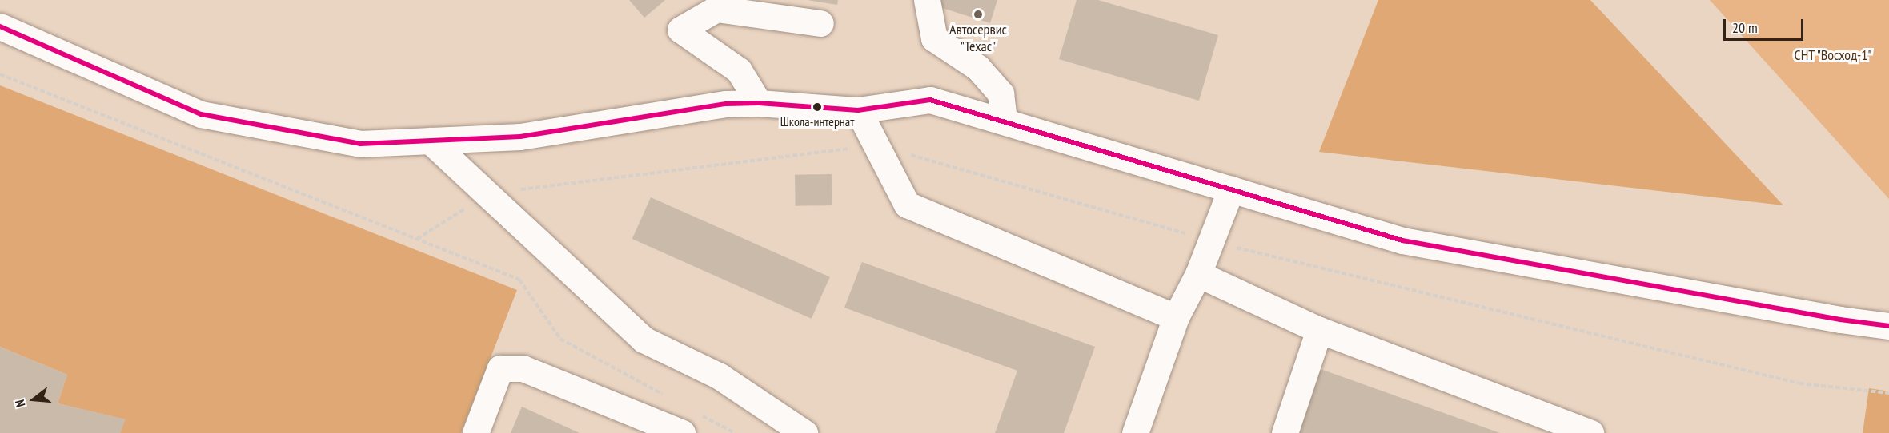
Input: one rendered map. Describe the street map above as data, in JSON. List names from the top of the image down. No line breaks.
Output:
{"parks":["СНТ \"Восход-1\""],"places":["Автосервис \"Техас\"","Школа-интернат"],"scale_bar":"20 m","north":"left"}
